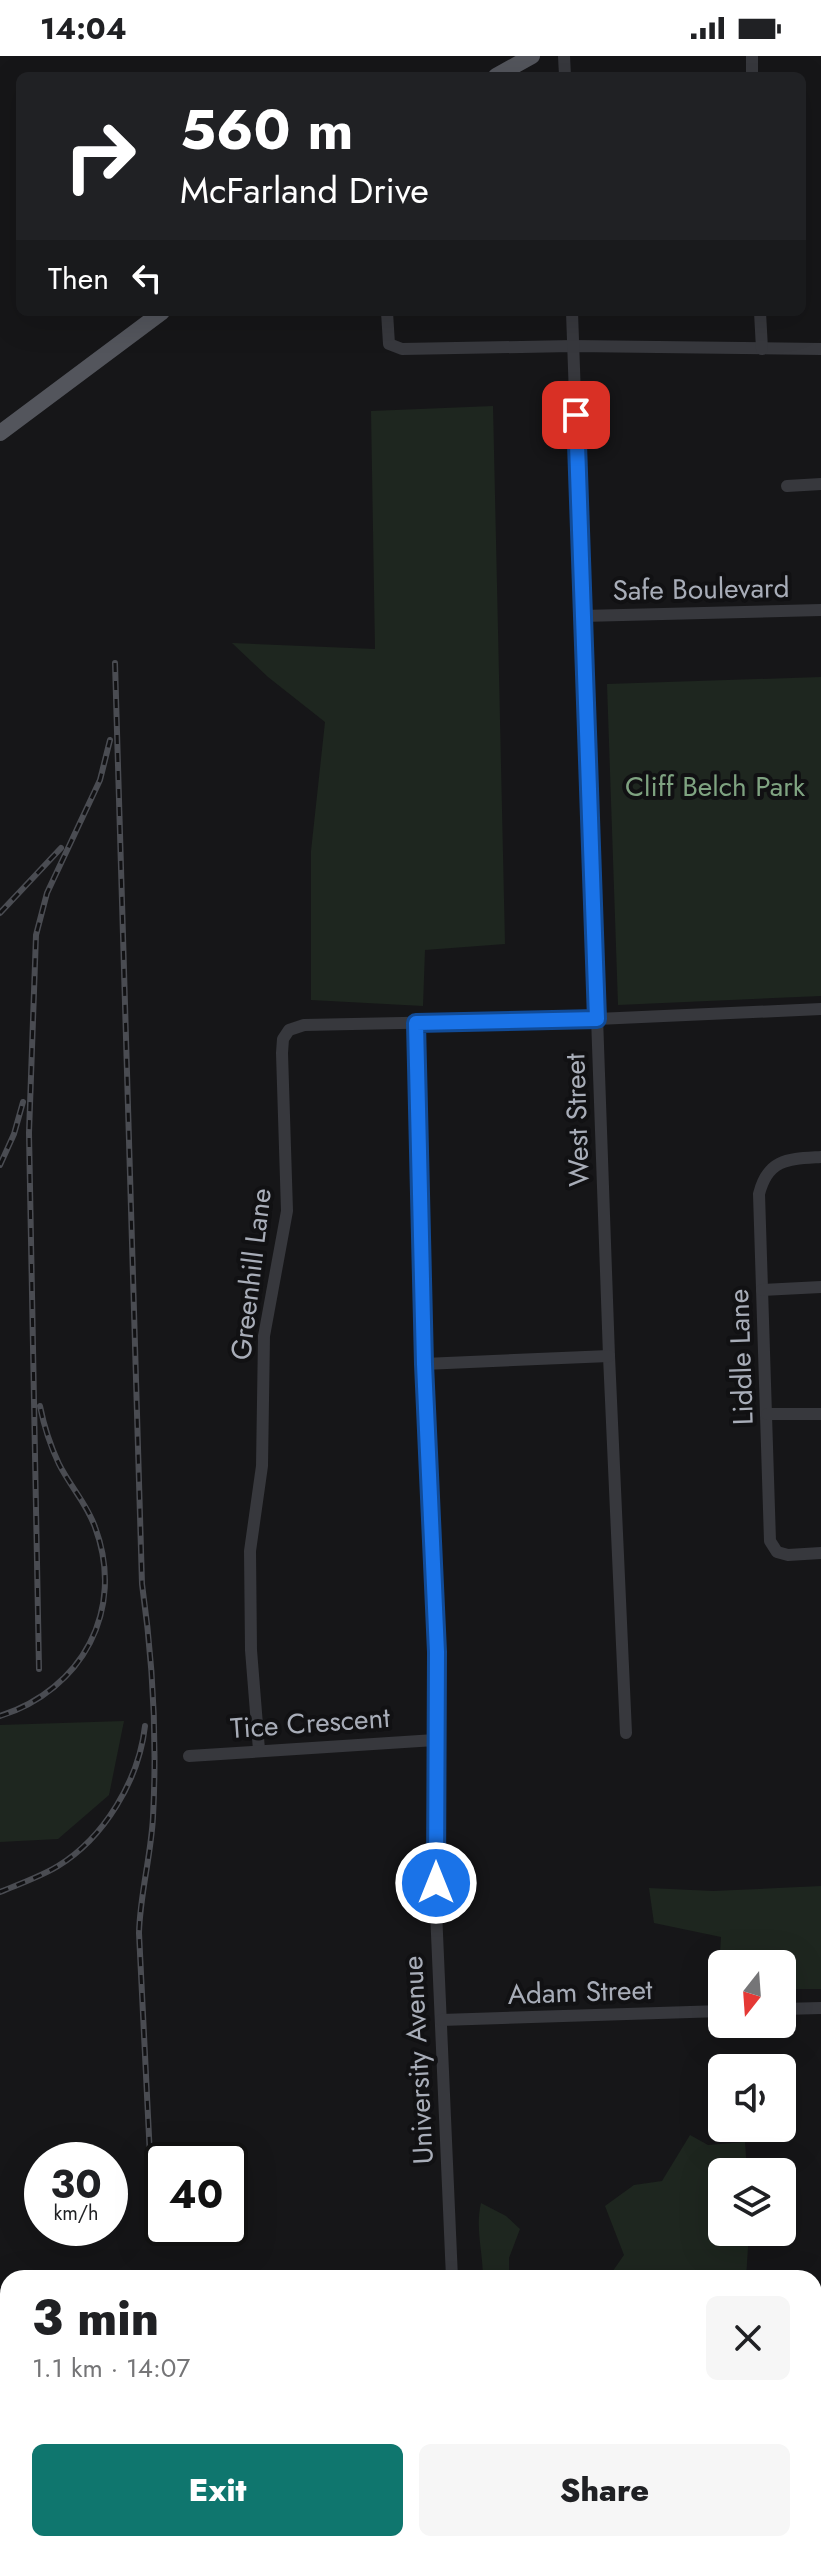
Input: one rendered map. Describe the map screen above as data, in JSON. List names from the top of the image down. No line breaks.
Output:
{"streets":{"street":["Safe Boulevard","West Street","Greenhill Lane","Liddle Lane","Tice Crescent","Adam Street","University Avenue"]},"crossings":[["Safe Boulevard","West Street"],["Greenhill Lane","Tice Crescent"],["Greenhill Lane","University Avenue"],["Tice Crescent","University Avenue"],["Adam Street","University Avenue"]],"parks":["Cliff Belch Park"],"north":"bottom","page":{"status":"14:04","turn":["560 m","McFarland Drive"],"then":"Then","speed":"30 km/h","limit":"40","heading":["3 min","1.1 km · 14:07"],"buttons":["Exit","Share"]}}
